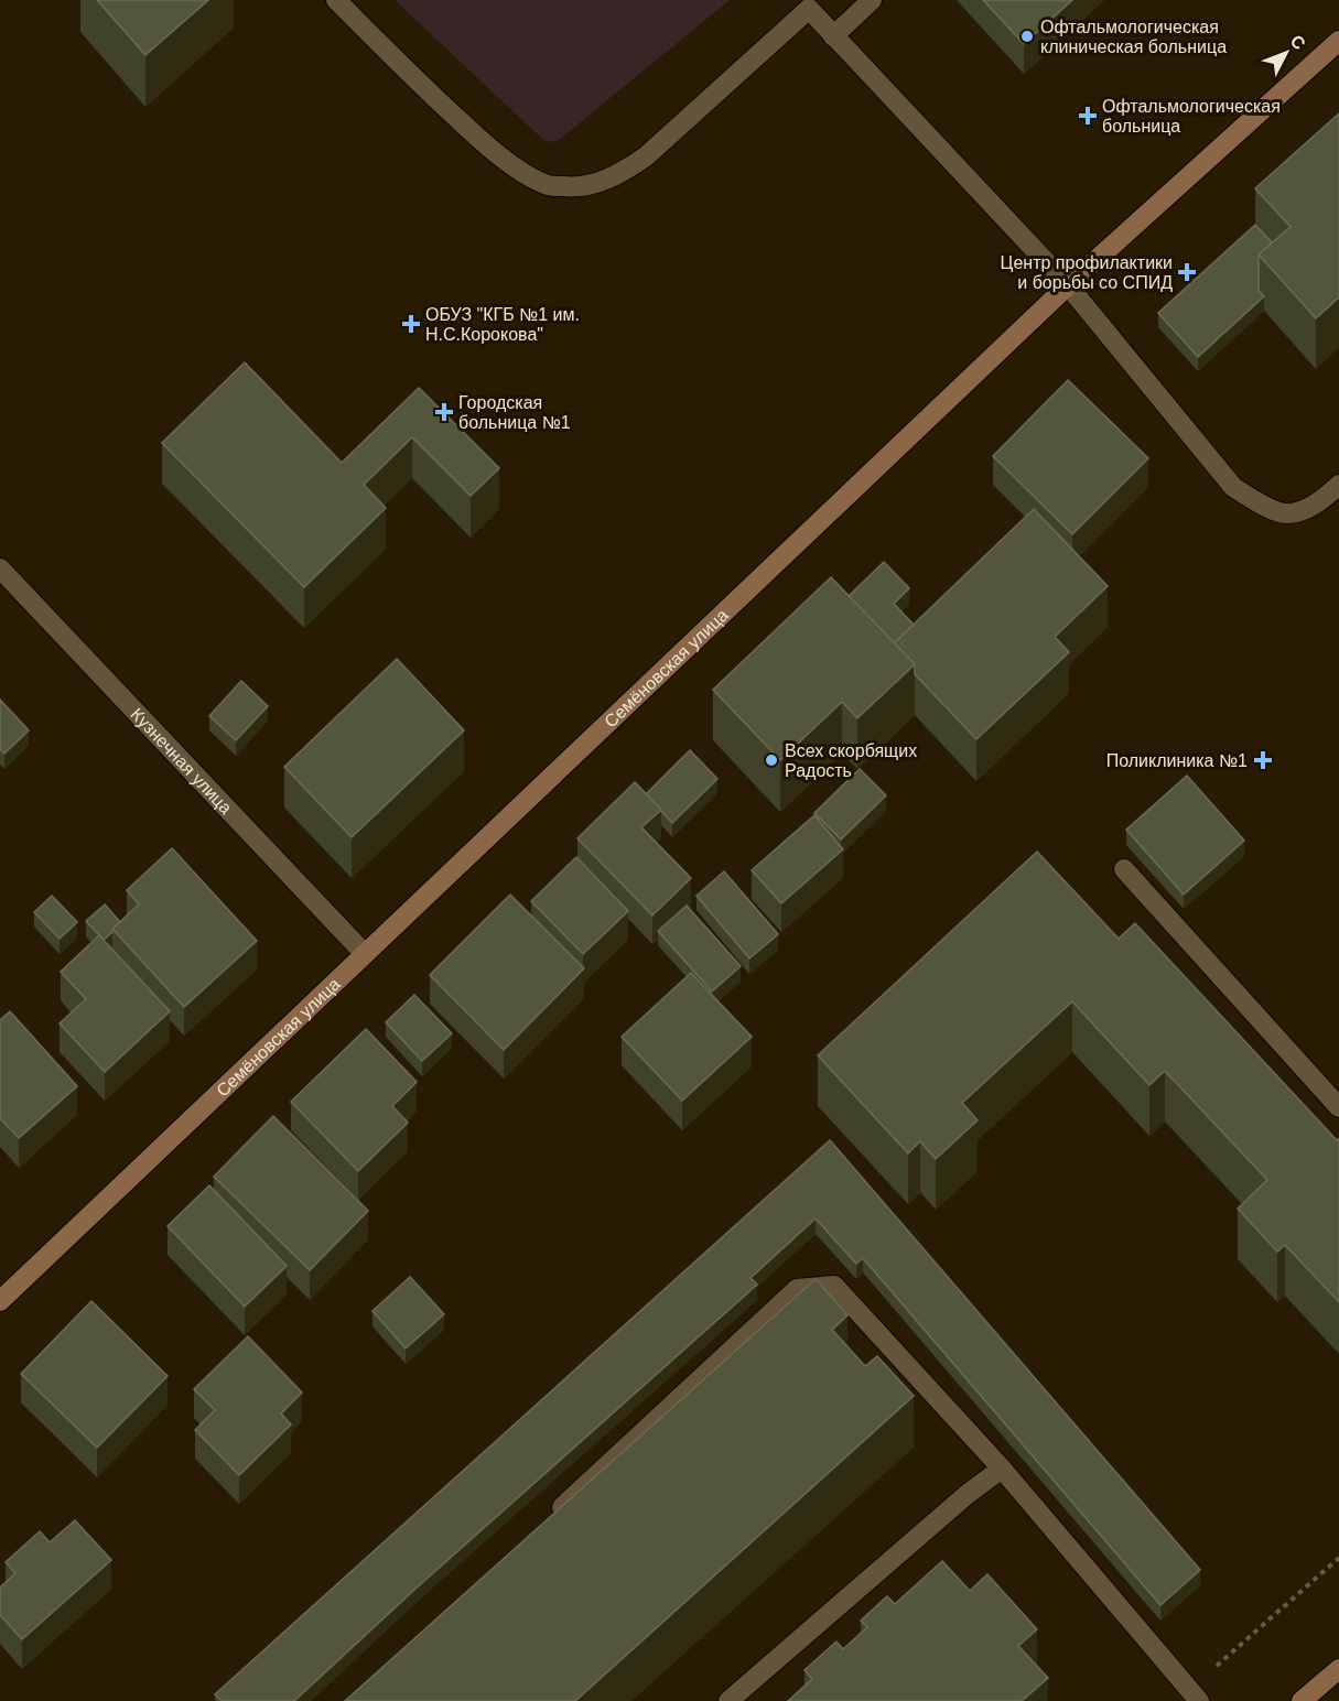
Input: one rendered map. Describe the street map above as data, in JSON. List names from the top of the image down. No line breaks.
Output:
{"streets":{"street":["Семёновская улица","Кузнечная улица"]},"crossings":[["Семёновская улица","Кузнечная улица"]],"places":{"other":["Офтальмологическая клиническая больница","Всех скорбящих Радость"],"health":["Офтальмологическая больница","Центр профилактики и борьбы со СПИД","ОБУЗ \"КГБ №1 им. Н.С.Корокова\"","Городская больница №1","Поликлиника №1"]},"north":"top right"}
